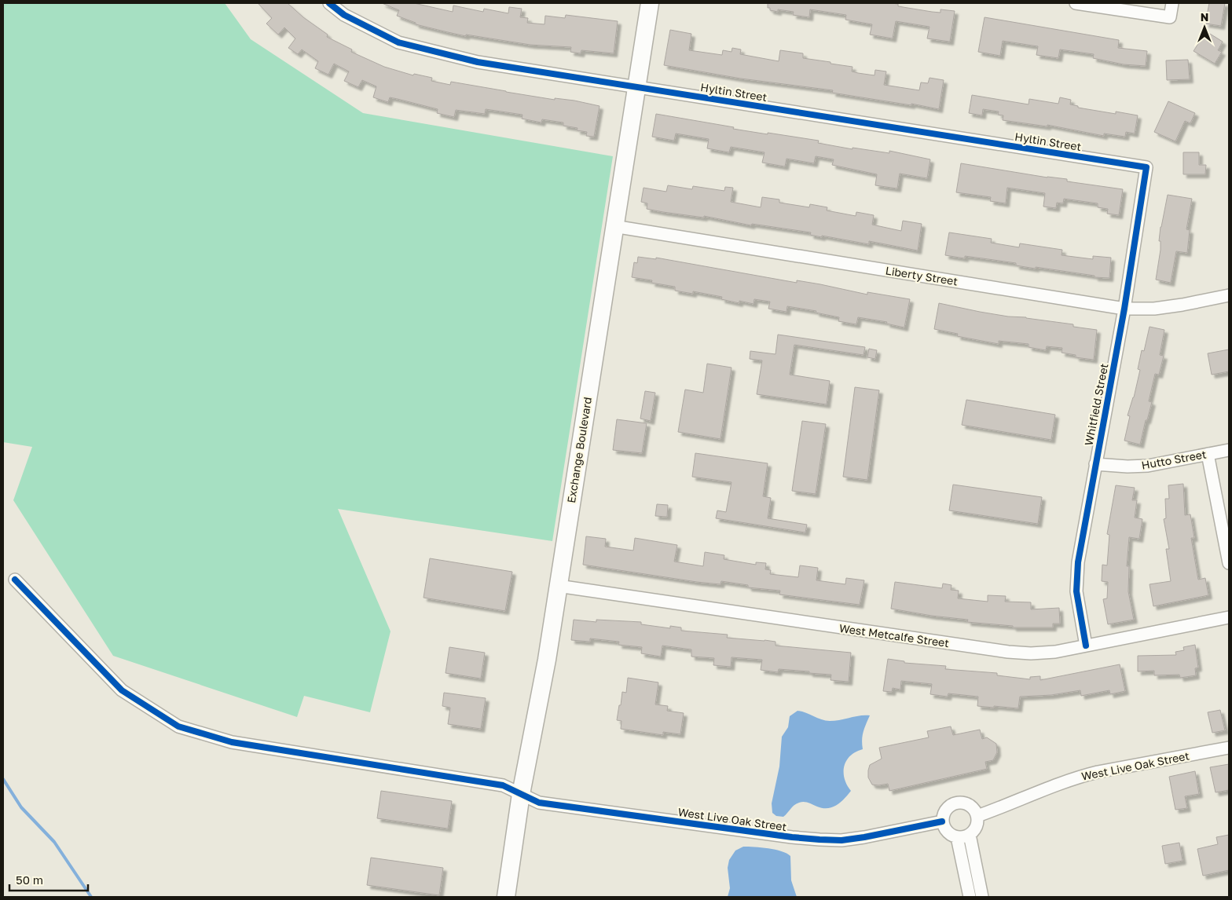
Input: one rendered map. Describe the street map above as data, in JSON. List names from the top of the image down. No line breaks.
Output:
{"streets":{"street":["Hyltin Street","Liberty Street","Whitfield Street","Exchange Boulevard","Hutto Street","West Metcalfe Street","West Live Oak Street"]},"crossings":[["Hyltin Street","Whitfield Street"],["Hyltin Street","Exchange Boulevard"],["Liberty Street","Whitfield Street"],["Liberty Street","Exchange Boulevard"],["Whitfield Street","Hutto Street"],["Whitfield Street","West Metcalfe Street"],["Exchange Boulevard","West Metcalfe Street"],["Exchange Boulevard","West Live Oak Street"]],"scale_bar":"50 m","north":"top"}
